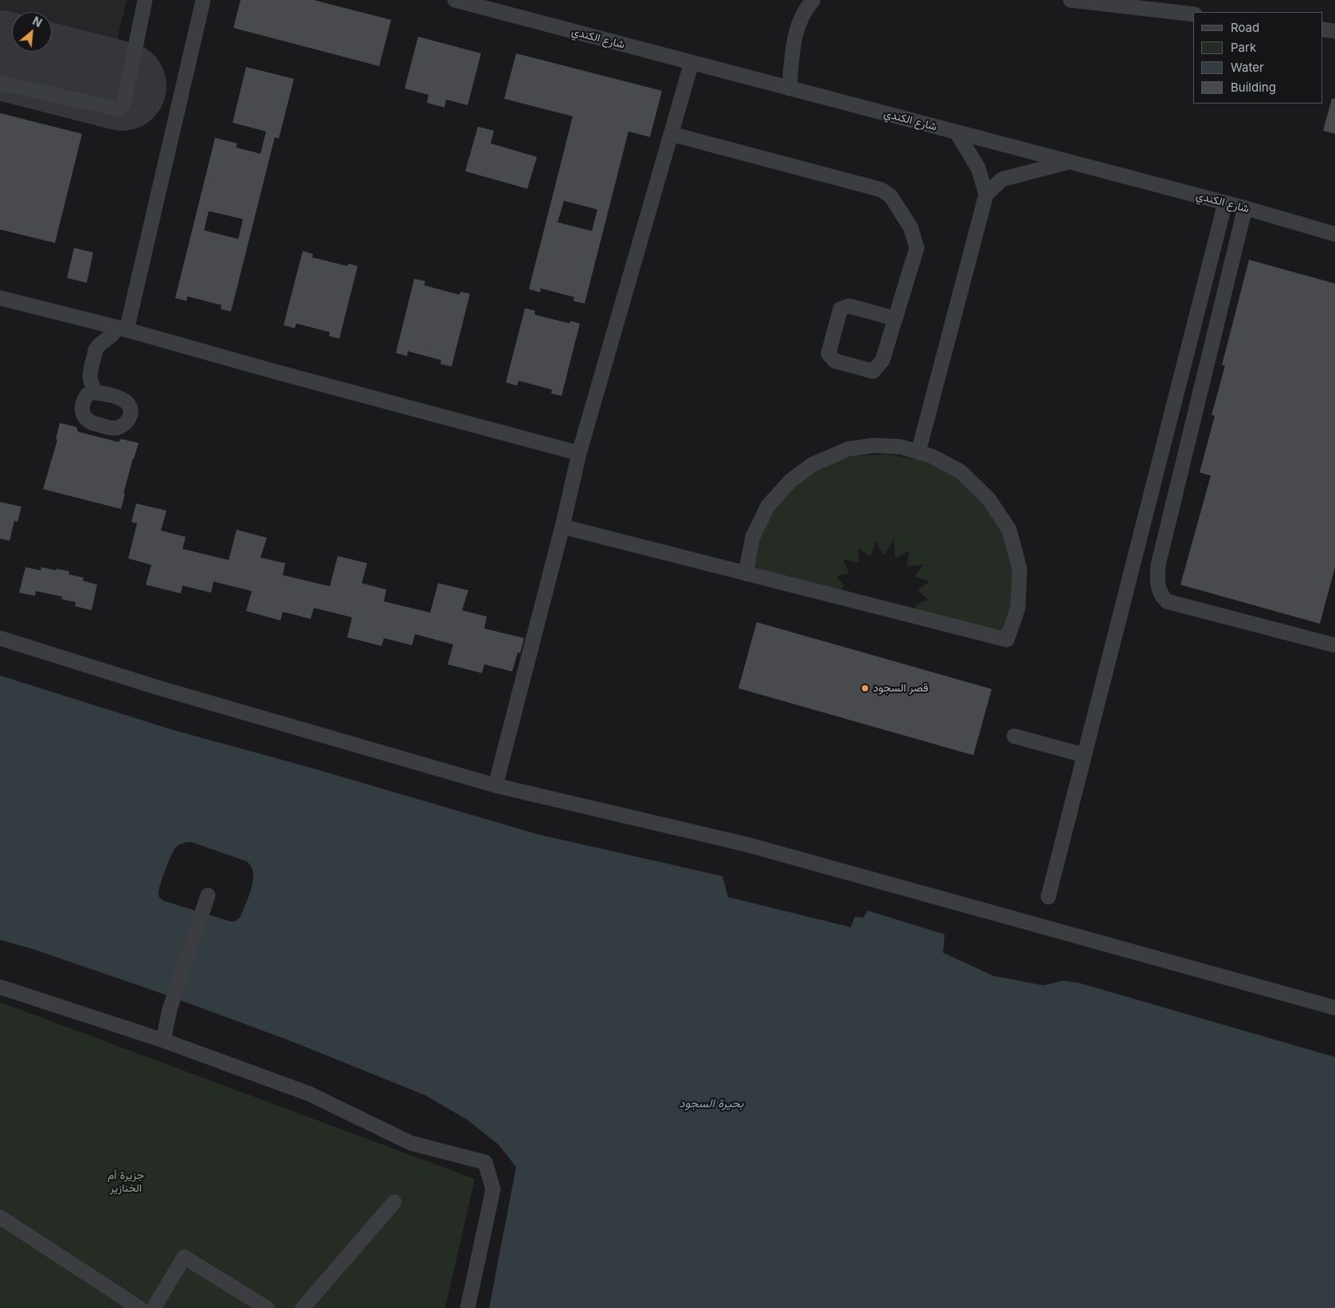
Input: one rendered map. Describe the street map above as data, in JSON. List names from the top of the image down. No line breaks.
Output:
{"streets":{"street":["شارع الكندي"]},"water":["بحيرة السجود"],"parks":["جزيرة أم الخنازير"],"places":["قصر السجود"],"legend":["Road","Park","Water","Building"],"north":"top right"}
